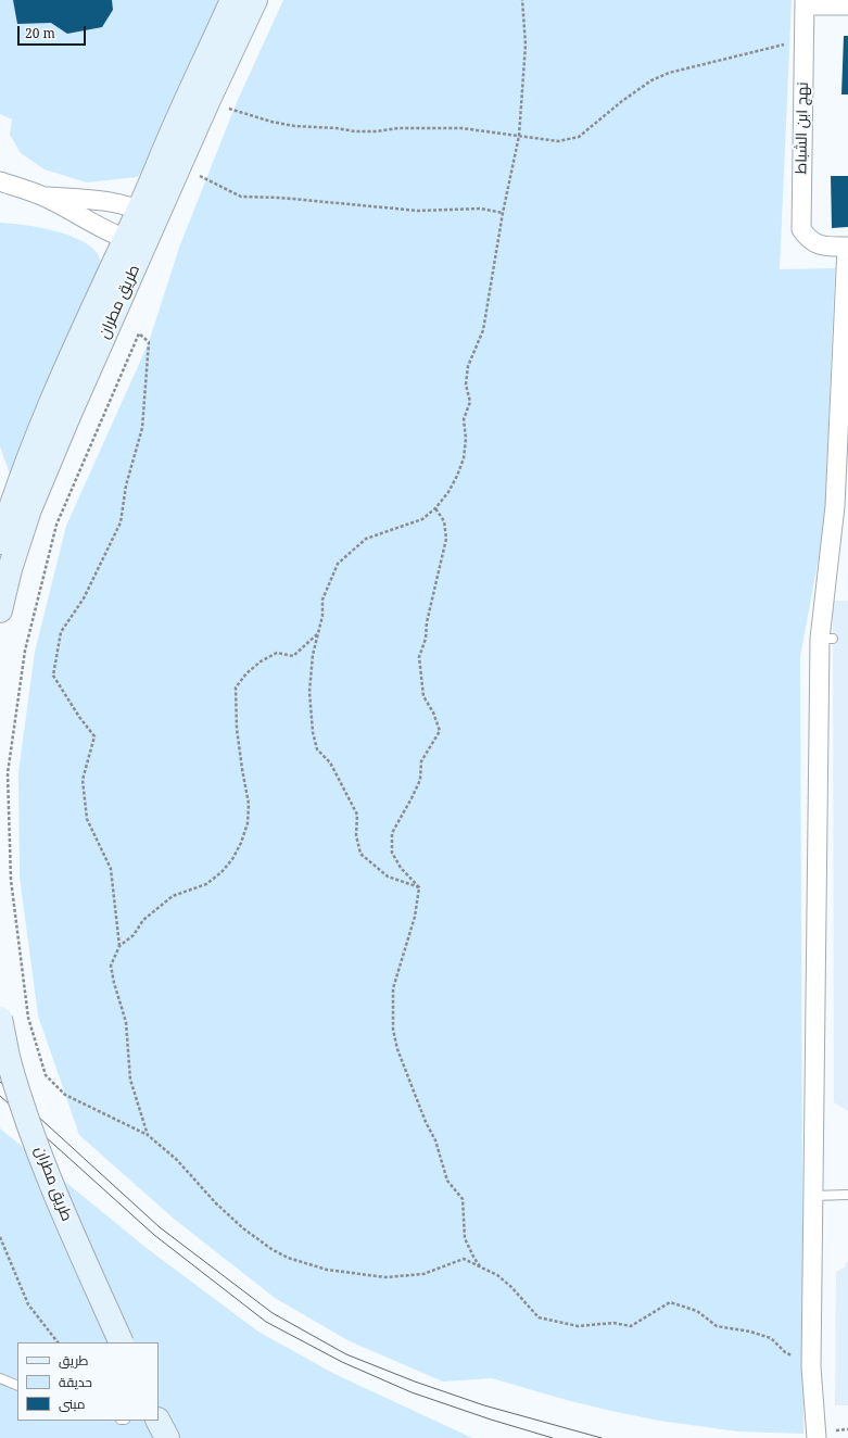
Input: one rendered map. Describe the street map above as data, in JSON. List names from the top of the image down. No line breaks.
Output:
{"streets":{"street":["نهج ابن الشباط","طريق مطران"]},"legend":["طريق","حديقة","مبنى"],"scale_bar":"20 m"}
